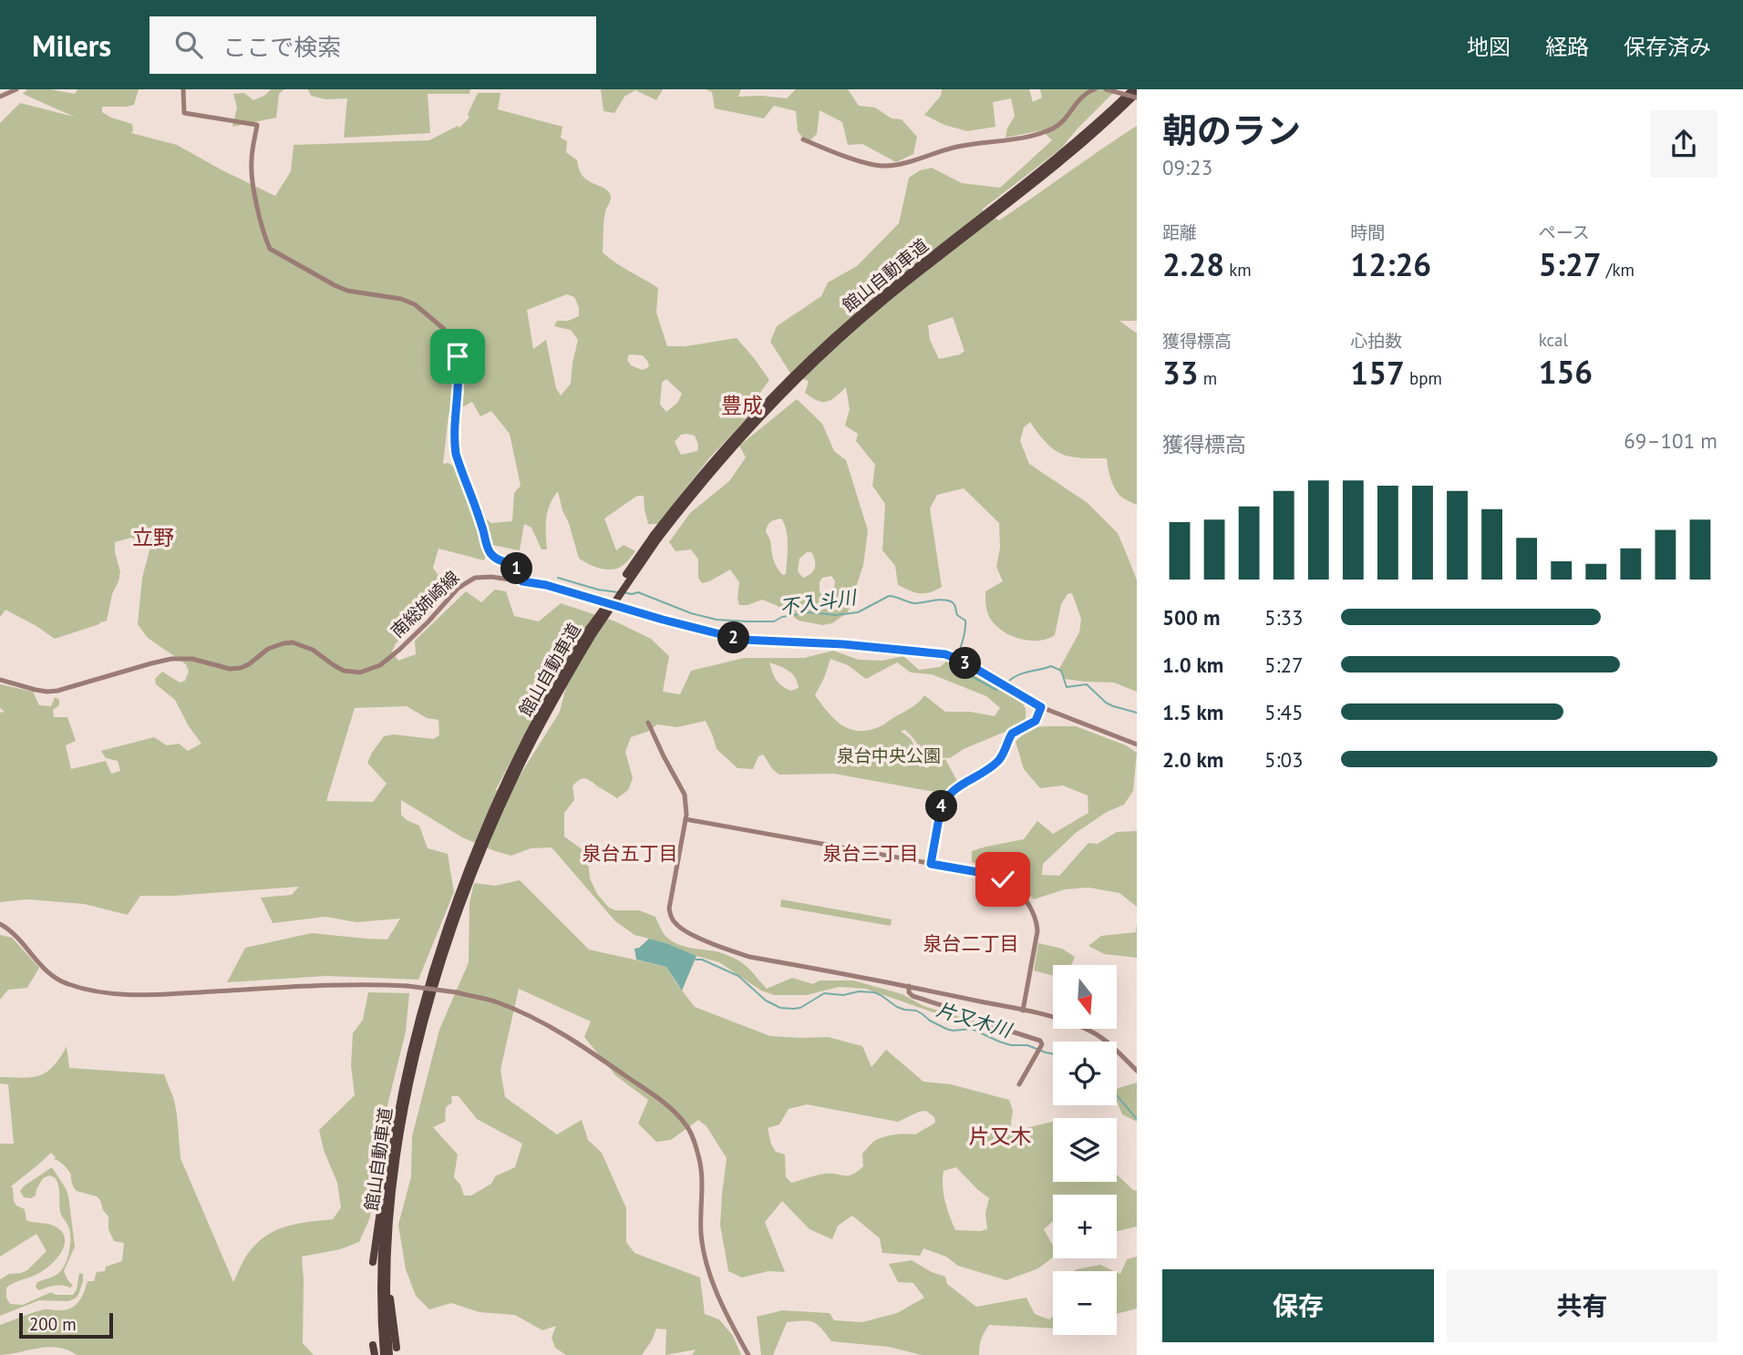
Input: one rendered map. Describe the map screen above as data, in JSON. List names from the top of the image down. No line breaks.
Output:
{"streets":{"highway":["館山自動車道"],"street":["南総姉崎線"]},"districts":["豊成","立野","泉台五丁目","泉台三丁目","泉台二丁目","片又木"],"water":["不入斗川","片又木川"],"parks":["泉台中央公園"],"scale_bar":"200 m","north":"bottom","page":{"header":"Milers","search":"ここで検索","nav":["地図","経路","保存済み"],"heading":["朝のラン","09:23"],"stats":[["距離","2.28 km"],["時間","12:26"],["ペース","5:27 /km"],["獲得標高","33 m"],["心拍数","157 bpm"],["kcal","156"]],"chart":["獲得標高","69–101 m"],"pins":["1","2","3","4"],"list":[{"name":"500 m","note":"5:33"},{"name":"1.0 km","note":"5:27"},{"name":"1.5 km","note":"5:45"},{"name":"2.0 km","note":"5:03"}],"map_buttons":["+","−"],"buttons":["保存","共有"],"scale":"200 m"}}
